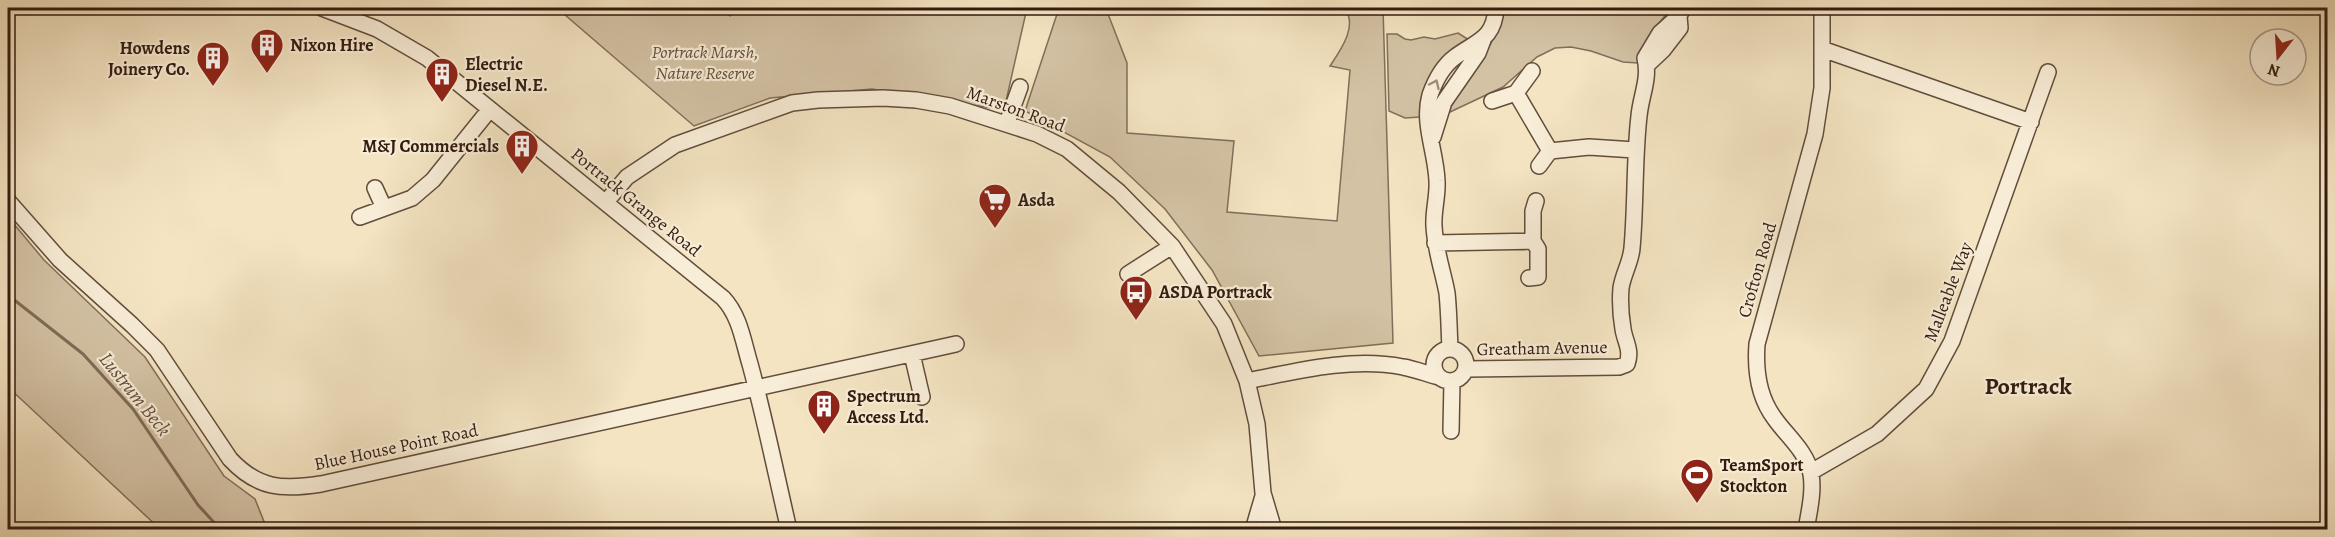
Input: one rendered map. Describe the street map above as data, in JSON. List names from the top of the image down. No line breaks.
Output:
{"streets":{"street":["Marston Road","Portrack Grange Road","Crofton Road","Malleable Way","Greatham Avenue","Blue House Point Road"]},"crossings":[["Marston Road","Portrack Grange Road"],["Portrack Grange Road","Blue House Point Road"],["Crofton Road","Malleable Way"]],"districts":["Portrack"],"water":["Lustrum Beck"],"parks":["Portrack Marsh, Nature Reserve"],"places":{"building":["Nixon Hire","Howdens Joinery Co.","Electric Diesel N.E.","M&J Commercials","Spectrum Access Ltd."],"supermarket":["Asda"],"bus stop":["ASDA Portrack"],"sports":["TeamSport Stockton"]},"north":"bottom"}
